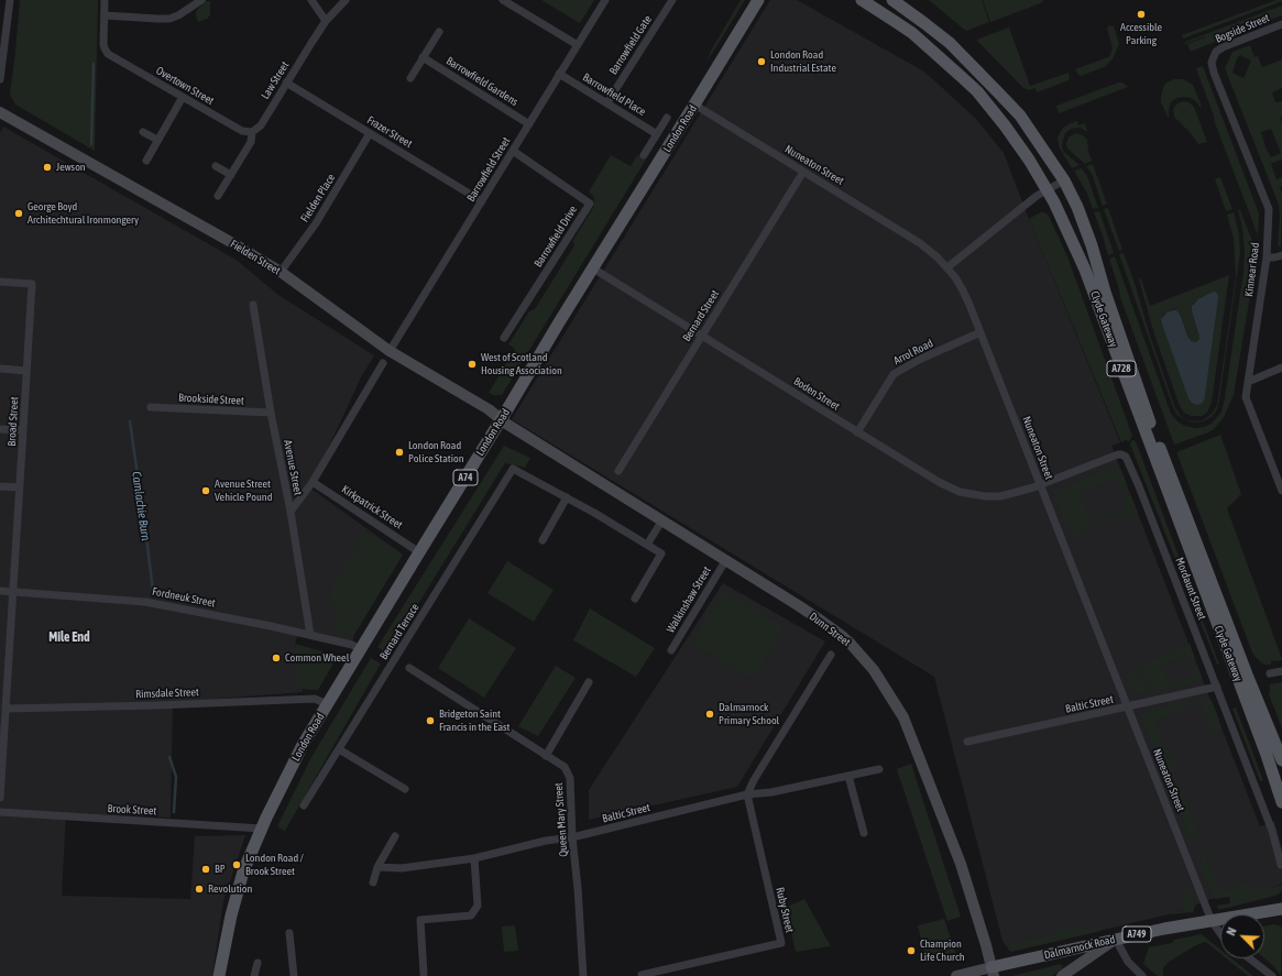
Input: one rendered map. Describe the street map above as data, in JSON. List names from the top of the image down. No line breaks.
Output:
{"streets":{"main road":["London Road","Fielden Street","Clyde Gateway","A728","A74","Dunn Street","A749","Dalmarnock Road"],"street":["Bogside Street","Barrowfield Gate","Law Street","Barrowfield Gardens","Overtown Street","Barrowfield Place","Frazer Street","Nuneaton Street","Barrowfield Street","Fielden Place","Barrowfield Drive","Kinnear Road","Bernard Street","Arrol Road","Boden Street","Brookside Street","Broad Street","Avenue Street","Kirkpatrick Street","Mordaunt Street","Fordneuk Street","Walkinshaw Street","Bernard Terrace","Rimsdale Street","Baltic Street","Brook Street","Queen Mary Street","Ruby Street"]},"crossings":[["Bogside Street","Kinnear Road"],["Barrowfield Gate","Barrowfield Place"],["Law Street","Overtown Street"],["Law Street","Frazer Street"],["Barrowfield Gardens","Barrowfield Street"],["Barrowfield Place","Barrowfield Street"],["London Road","Nuneaton Street"],["London Road","Fielden Street"],["London Road","Boden Street"],["London Road","Kirkpatrick Street"],["London Road","Fordneuk Street"],["London Road","Dunn Street"],["London Road","Rimsdale Street"],["London Road","Brook Street"],["Frazer Street","Barrowfield Street"],["Frazer Street","Fielden Place"],["Nuneaton Street","Bernard Street"],["Nuneaton Street","Arrol Road"],["Nuneaton Street","Boden Street"],["Nuneaton Street","Mordaunt Street"],["Nuneaton Street","Baltic Street"],["Nuneaton Street","Dalmarnock Road"],["Barrowfield Street","Barrowfield Drive"],["Barrowfield Street","Fielden Street"],["Fielden Place","Fielden Street"],["Fielden Street","Dunn Street"],["Bernard Street","Boden Street"],["Arrol Road","Boden Street"],["Boden Street","Mordaunt Street"],["Brookside Street","Avenue Street"],["Broad Street","Fordneuk Street"],["Broad Street","Rimsdale Street"],["Avenue Street","Fordneuk Street"],["Mordaunt Street","Baltic Street"],["Walkinshaw Street","Dunn Street"],["Dunn Street","Dalmarnock Road"],["Baltic Street","Queen Mary Street"],["Baltic Street","Ruby Street"]],"districts":["Mile End"],"water":["Camlachie Burn"],"places":["Accessible Parking","London Road Industrial Estate","Jewson","George Boyd Architechtural Ironmongery","West of Scotland Housing Association","London Road Police Station","Avenue Street Vehicle Pound","Common Wheel","Dalmarnock Primary School","Bridgeton Saint Francis in the East","London Road / Brook Street","BP","Revolution","Champion Life Church"],"north":"top left"}
